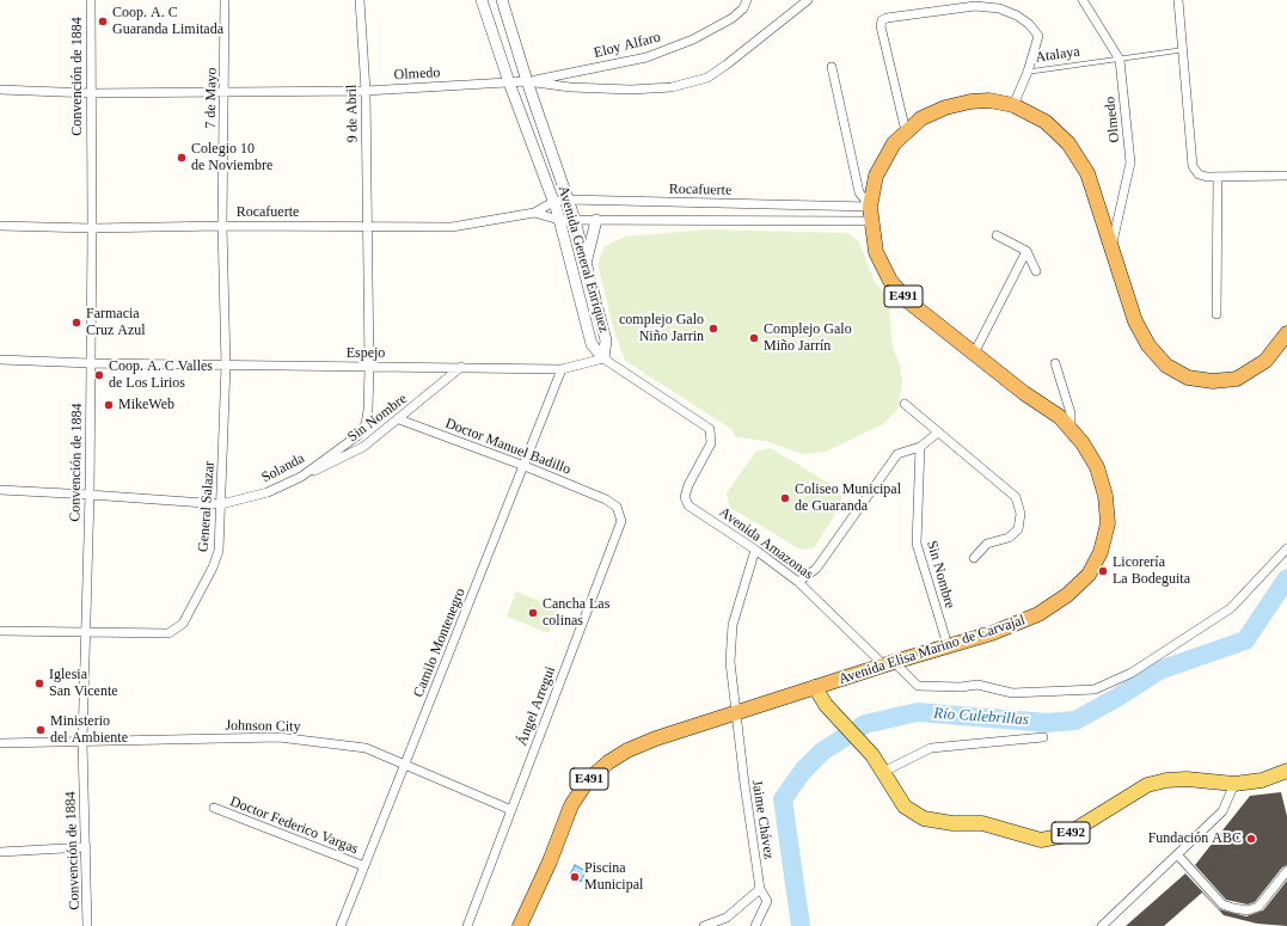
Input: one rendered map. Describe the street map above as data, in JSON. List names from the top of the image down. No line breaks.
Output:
{"streets":{"highway":["E491","Avenida Elisa Marino de Carvajal"],"main road":["E492"],"street":["Eloy Alfaro","Atalaya","Olmedo","Convención de 1884","7 de Mayo","9 de Abril","Rocafuerte","Avenida General Enríquez","Espejo","Sin Nombre","Doctor Manuel Badillo","Solanda","General Salazar","Avenida Amazonas","Camilo Montenegro","Ángel Arregui","Johnson City","Jaime Chávez","Doctor Federico Vargas"]},"crossings":[["Eloy Alfaro","Olmedo"],["Eloy Alfaro","Avenida General Enríquez"],["Atalaya","Olmedo"],["Atalaya","Avenida Elisa Marino de Carvajal"],["Olmedo","Convención de 1884"],["Olmedo","7 de Mayo"],["Olmedo","9 de Abril"],["Olmedo","Avenida General Enríquez"],["Olmedo","Avenida Elisa Marino de Carvajal"],["Convención de 1884","Rocafuerte"],["Convención de 1884","Espejo"],["Convención de 1884","Solanda"],["Convención de 1884","General Salazar"],["Convención de 1884","Johnson City"],["7 de Mayo","Rocafuerte"],["7 de Mayo","General Salazar"],["9 de Abril","Rocafuerte"],["9 de Abril","Solanda"],["Rocafuerte","Avenida General Enríquez"],["Rocafuerte","Solanda"],["Rocafuerte","General Salazar"],["Rocafuerte","Avenida Elisa Marino de Carvajal"],["Avenida General Enríquez","Espejo"],["Avenida General Enríquez","Avenida Amazonas"],["Espejo","Sin Nombre"],["Espejo","Solanda"],["Espejo","General Salazar"],["Espejo","Avenida Amazonas"],["Espejo","Camilo Montenegro"],["Sin Nombre","Doctor Manuel Badillo"],["Sin Nombre","Solanda"],["Sin Nombre","Avenida Elisa Marino de Carvajal"],["Doctor Manuel Badillo","Camilo Montenegro"],["Doctor Manuel Badillo","Ángel Arregui"],["Solanda","General Salazar"],["Avenida Amazonas","Avenida Elisa Marino de Carvajal"],["Avenida Amazonas","Jaime Chávez"],["Camilo Montenegro","Johnson City"],["Camilo Montenegro","Doctor Federico Vargas"],["Avenida Elisa Marino de Carvajal","Jaime Chávez"],["Avenida Elisa Marino de Carvajal","E492"],["Ángel Arregui","Johnson City"]],"water":["Río Culebrillas"],"places":["Coop. A. C Guaranda Limitada","Colegio 10 de Noviembre","Farmacia Cruz Azul","complejo Galo Niño Jarrin","Complejo Galo Miño Jarrín","Coop. A. C Valles de Los Lirios","MikeWeb","Coliseo Municipal de Guaranda","Licorería La Bodeguita","Cancha Las colinas","Iglesia San Vicente","Ministerio del Ambiente","Fundación ABC","Piscina Municipal"]}
